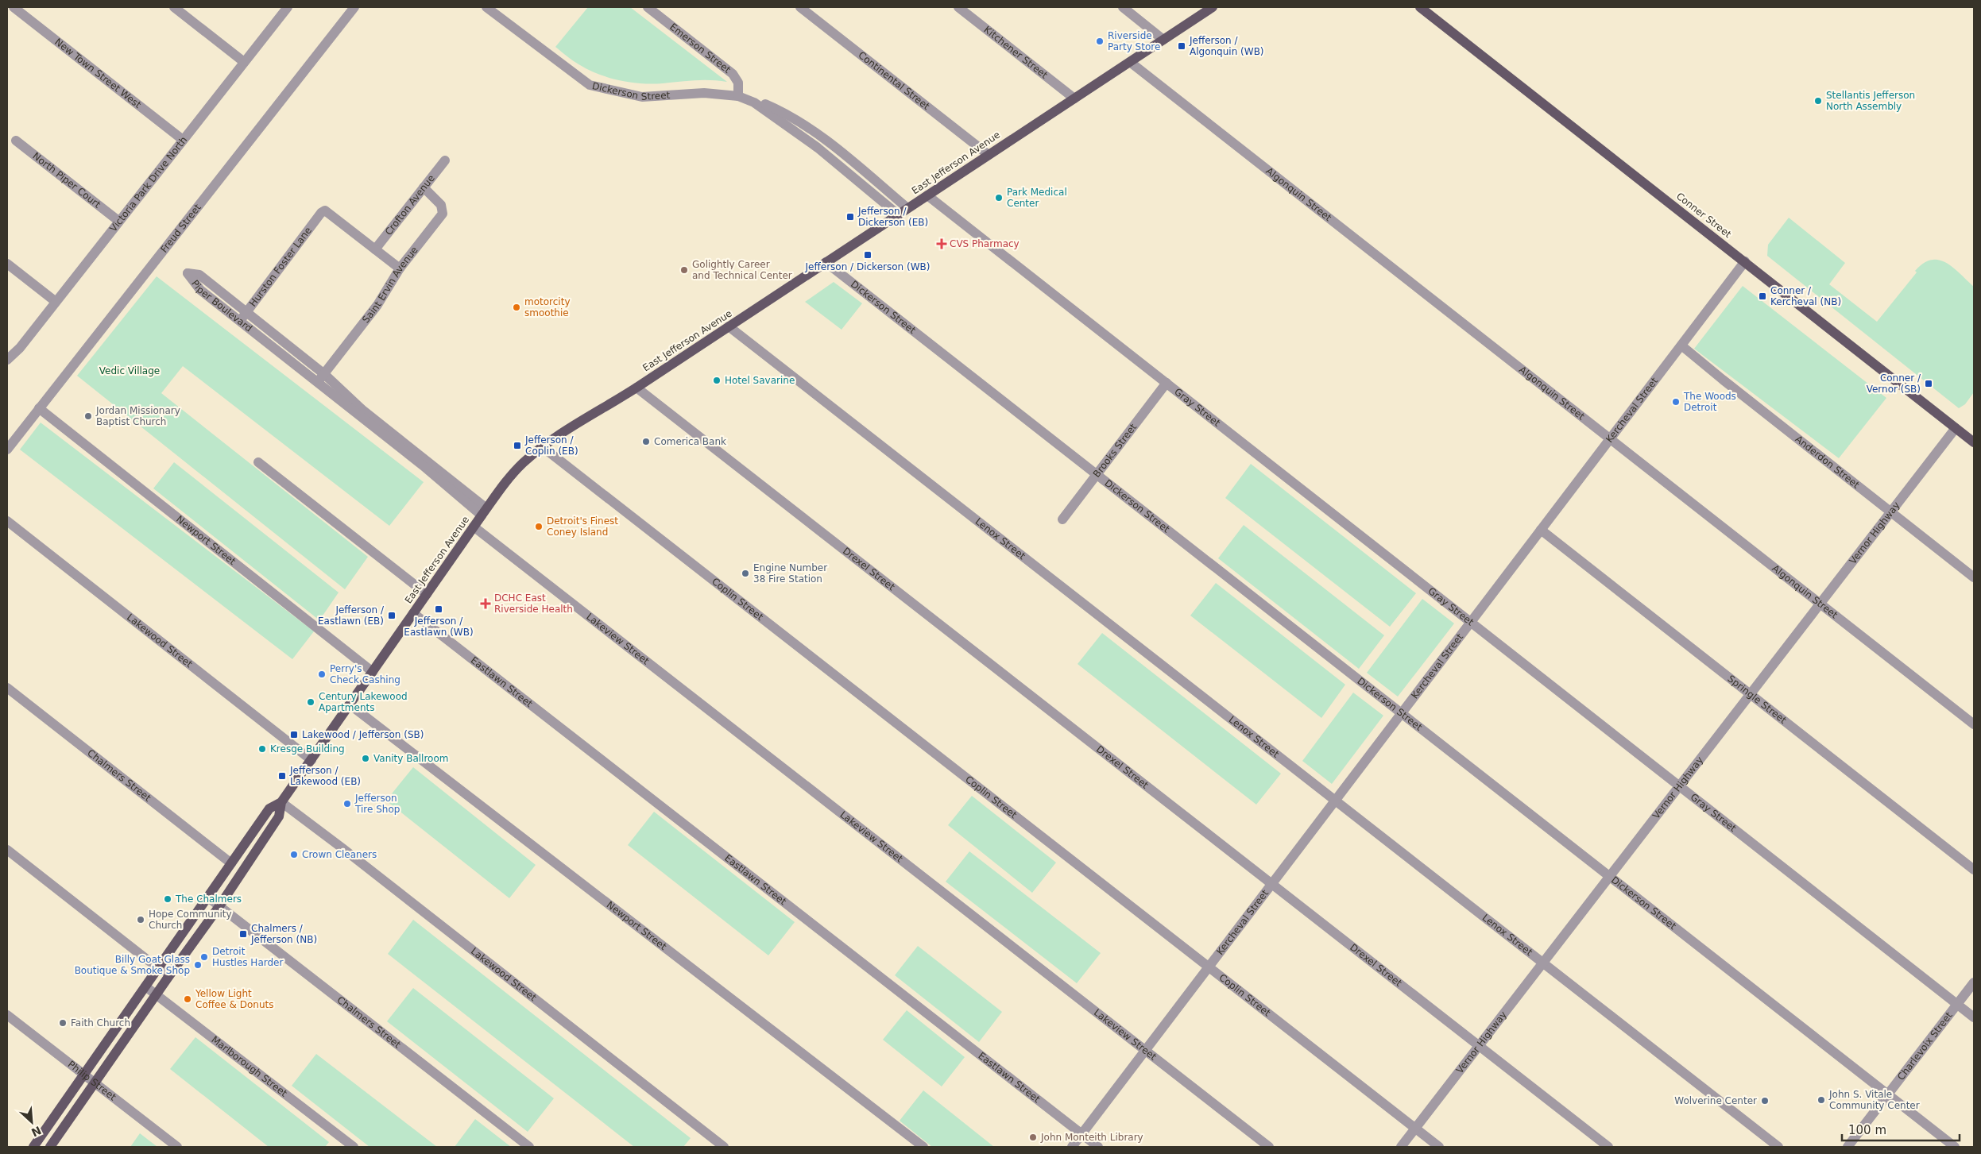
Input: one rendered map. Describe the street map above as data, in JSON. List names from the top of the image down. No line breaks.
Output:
{"streets":{"main road":["East Jefferson Avenue","Conner Street"],"street":["Emerson Street","Kitchener Street","New Town Street West","Continental Street","Dickerson Street","North Piper Court","Victoria Park Drive North","Algonquin Street","Crofton Avenue","Freud Street","Hurston Foster Lane","Saint Ervin Avenue","Piper Boulevard","Gray Street","Kercheval Street","Brooks Street","Anderdon Street","Vernor Highway","Lenox Street","Newport Street","Drexel Street","Coplin Street","Lakeview Street","Lakewood Street","Eastlawn Street","Springle Street","Chalmers Street","Charlevoix Street","Marlborough Street","Philip Street"]},"crossings":[["Emerson Street","Dickerson Street"],["Kitchener Street","East Jefferson Avenue"],["New Town Street West","Victoria Park Drive North"],["Continental Street","East Jefferson Avenue"],["Dickerson Street","East Jefferson Avenue"],["Dickerson Street","Kercheval Street"],["Dickerson Street","Brooks Street"],["Dickerson Street","Vernor Highway"],["Dickerson Street","Charlevoix Street"],["East Jefferson Avenue","Algonquin Street"],["East Jefferson Avenue","Piper Boulevard"],["East Jefferson Avenue","Gray Street"],["East Jefferson Avenue","Lenox Street"],["East Jefferson Avenue","Newport Street"],["East Jefferson Avenue","Drexel Street"],["East Jefferson Avenue","Coplin Street"],["East Jefferson Avenue","Lakeview Street"],["East Jefferson Avenue","Lakewood Street"],["East Jefferson Avenue","Eastlawn Street"],["East Jefferson Avenue","Chalmers Street"],["East Jefferson Avenue","Marlborough Street"],["East Jefferson Avenue","Philip Street"],["North Piper Court","Victoria Park Drive North"],["Algonquin Street","Kercheval Street"],["Algonquin Street","Vernor Highway"],["Crofton Avenue","Hurston Foster Lane"],["Crofton Avenue","Saint Ervin Avenue"],["Conner Street","Kercheval Street"],["Conner Street","Vernor Highway"],["Freud Street","Newport Street"],["Hurston Foster Lane","Piper Boulevard"],["Saint Ervin Avenue","Piper Boulevard"],["Gray Street","Kercheval Street"],["Gray Street","Brooks Street"],["Gray Street","Vernor Highway"],["Gray Street","Charlevoix Street"],["Kercheval Street","Anderdon Street"],["Kercheval Street","Lenox Street"],["Kercheval Street","Drexel Street"],["Kercheval Street","Coplin Street"],["Kercheval Street","Lakeview Street"],["Kercheval Street","Eastlawn Street"],["Kercheval Street","Springle Street"],["Anderdon Street","Vernor Highway"],["Vernor Highway","Lenox Street"],["Vernor Highway","Drexel Street"],["Vernor Highway","Coplin Street"],["Vernor Highway","Springle Street"]],"parks":["Vedic Village"],"places":{"other":["Riverside Party Store","Stellantis Jefferson North Assembly","Park Medical Center","Golightly Career and Technical Center","motorcity smoothie","Hotel Savarine","The Woods Detroit","Jordan Missionary Baptist Church","Comerica Bank","Detroit's Finest Coney Island","Engine Number 38 Fire Station","Perry's Check Cashing","Century Lakewood Apartments","Kresge Building","Vanity Ballroom","Jefferson Tire Shop","Crown Cleaners","The Chalmers","Hope Community Church","Detroit Hustles Harder","Billy Goat Glass Boutique & Smoke Shop","Yellow Light Coffee & Donuts","Faith Church","John S. Vitale Community Center","Wolverine Center","John Monteith Library"],"transit":["Jefferson / Algonquin (WB)","Jefferson / Dickerson (EB)","Jefferson / Dickerson (WB)","Conner / Kercheval (NB)","Conner / Vernor (SB)","Jefferson / Coplin (EB)","Jefferson / Eastlawn (WB)","Jefferson / Eastlawn (EB)","Lakewood / Jefferson (SB)","Jefferson / Lakewood (EB)","Chalmers / Jefferson (NB)"],"health":["CVS Pharmacy","DCHC East Riverside Health"]},"scale_bar":"100 m","north":"bottom right"}
